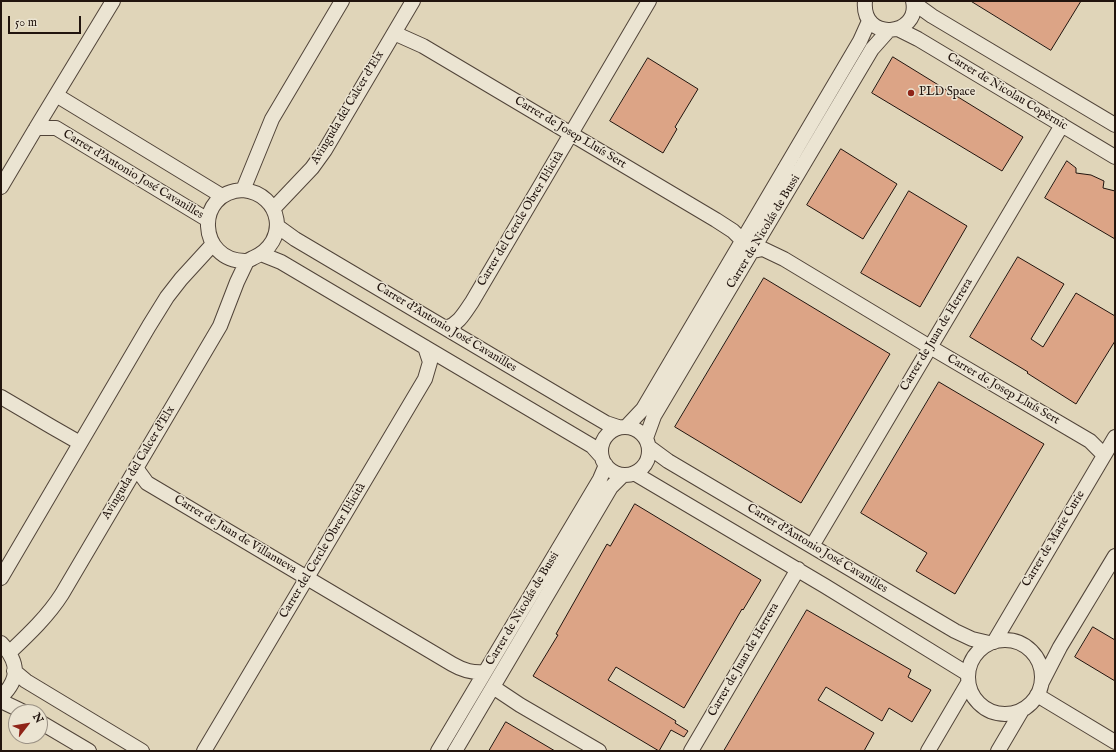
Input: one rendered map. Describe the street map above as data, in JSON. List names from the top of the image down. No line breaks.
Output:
{"streets":{"street":["Carrer de Nicolau Copèrnic","Avinguda del Calcer d'Elx","Carrer de Josep Lluís Sert","Carrer d'Antonio José Cavanilles","Carrer del Cercle Obrer Il·licità","Carrer de Nicolás de Bussi","Carrer de Juan de Herrera","Carrer de Juan de Villanueva","Carrer de Marie Curie"]},"crossings":[["Carrer de Nicolau Copèrnic","Carrer de Nicolás de Bussi"],["Carrer de Nicolau Copèrnic","Carrer de Juan de Herrera"],["Avinguda del Calcer d'Elx","Carrer de Josep Lluís Sert"],["Avinguda del Calcer d'Elx","Carrer d'Antonio José Cavanilles"],["Avinguda del Calcer d'Elx","Carrer de Juan de Villanueva"],["Carrer de Josep Lluís Sert","Carrer del Cercle Obrer Il·licità"],["Carrer de Josep Lluís Sert","Carrer de Nicolás de Bussi"],["Carrer de Josep Lluís Sert","Carrer de Juan de Herrera"],["Carrer de Josep Lluís Sert","Carrer de Marie Curie"],["Carrer d'Antonio José Cavanilles","Carrer del Cercle Obrer Il·licità"],["Carrer d'Antonio José Cavanilles","Carrer de Nicolás de Bussi"],["Carrer d'Antonio José Cavanilles","Carrer de Juan de Herrera"],["Carrer d'Antonio José Cavanilles","Carrer de Marie Curie"],["Carrer del Cercle Obrer Il·licità","Carrer de Juan de Villanueva"],["Carrer de Nicolás de Bussi","Carrer de Juan de Villanueva"]],"places":["PLD Space"],"scale_bar":"50 m","north":"top right"}
